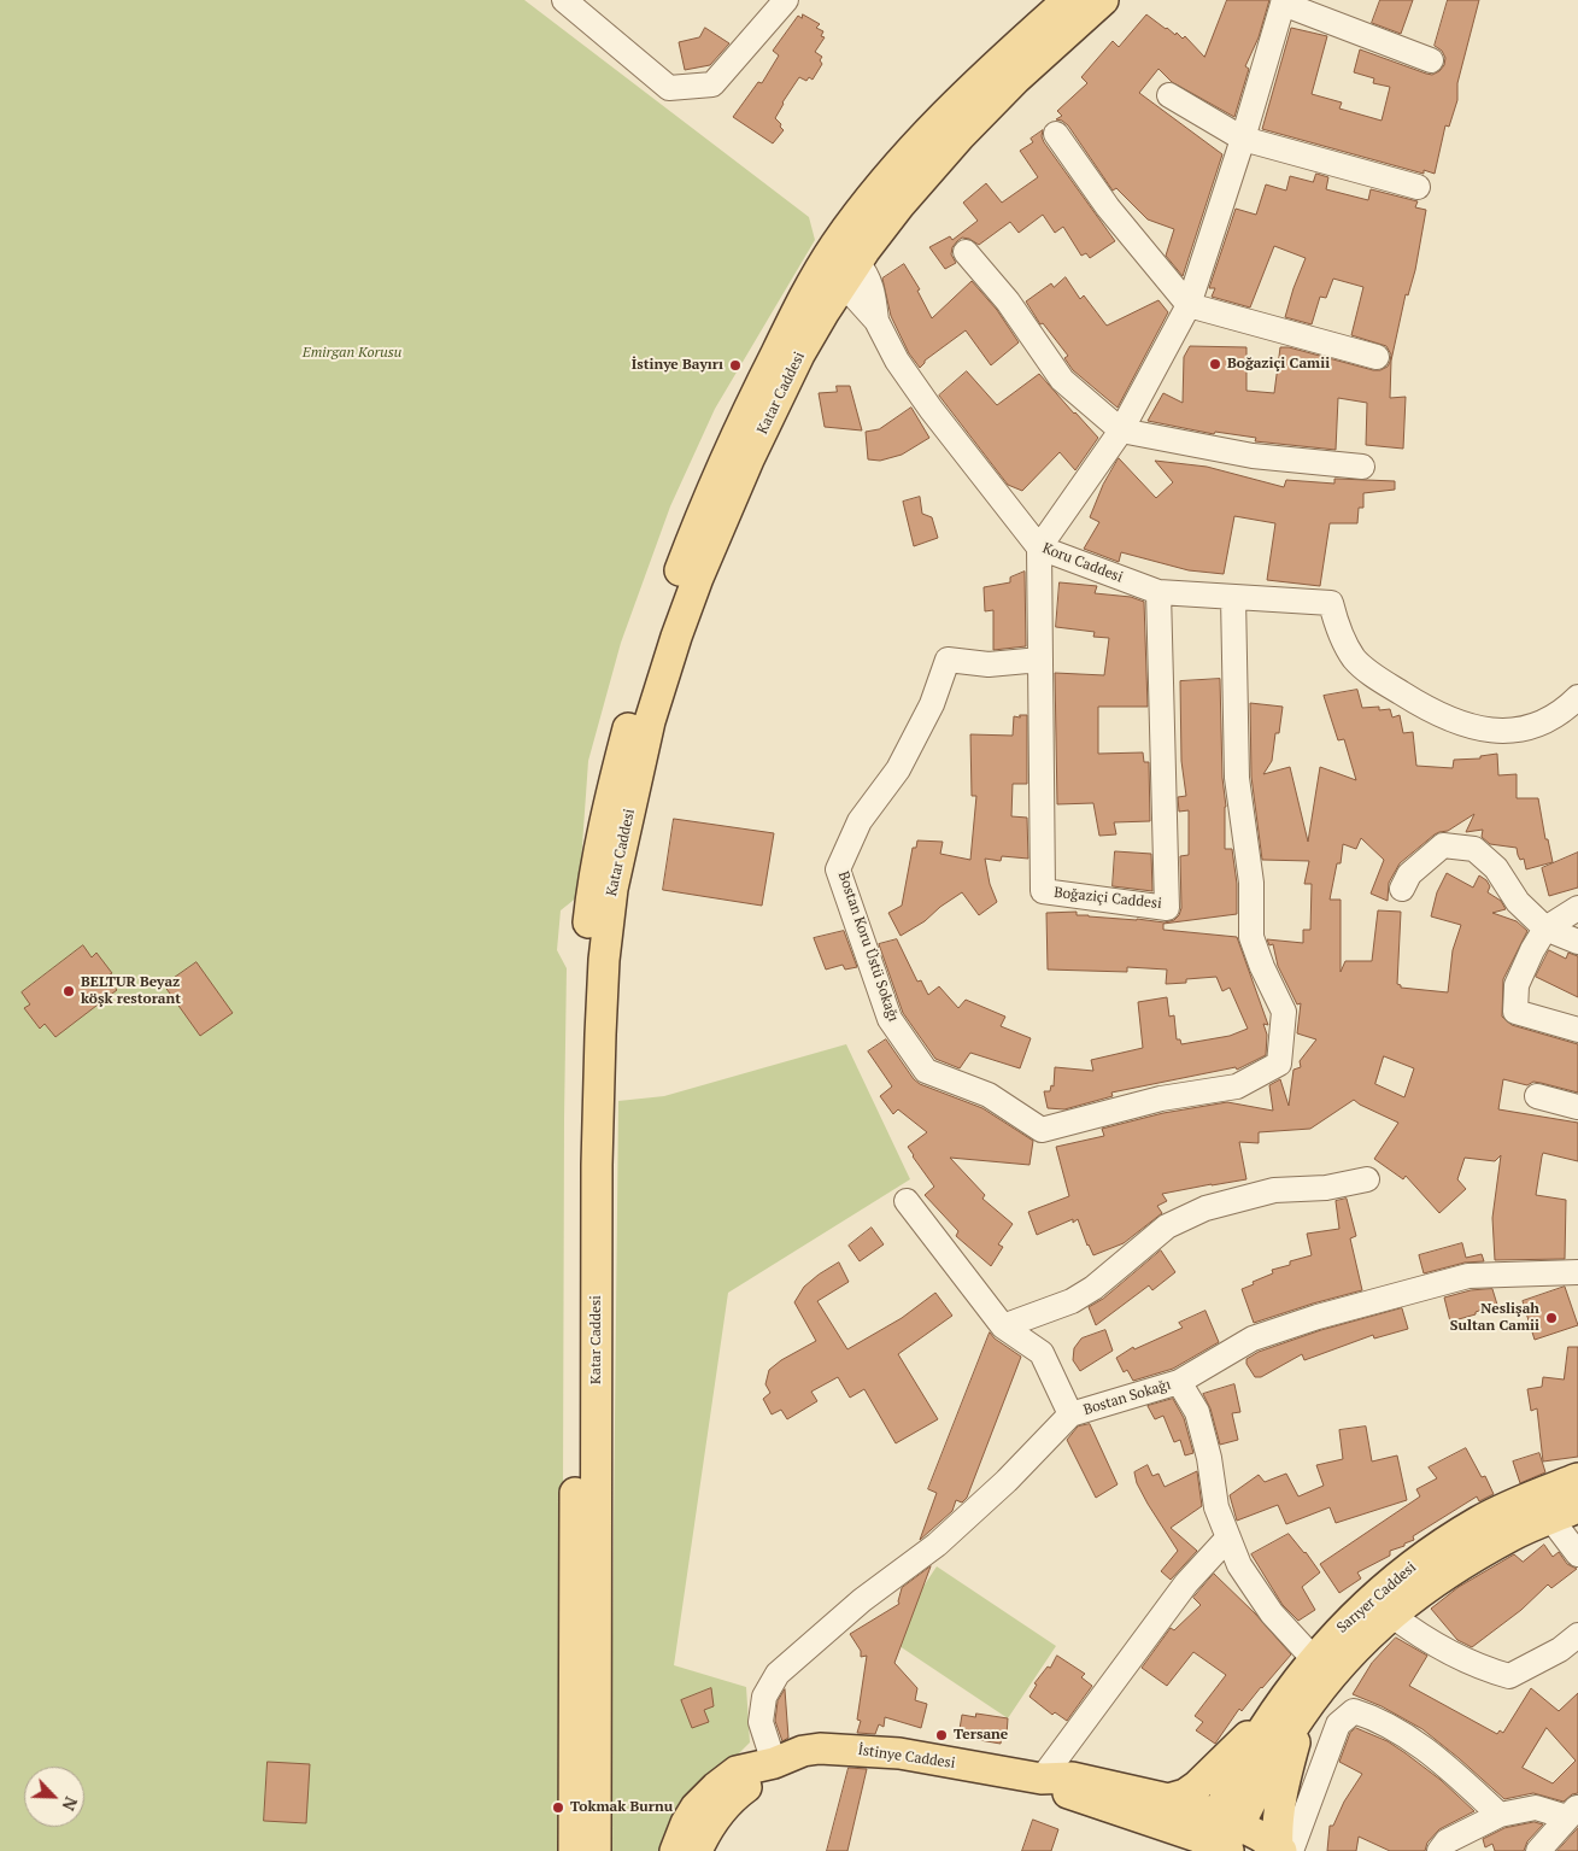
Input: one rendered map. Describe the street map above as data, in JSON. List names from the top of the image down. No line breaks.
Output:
{"streets":{"main road":["Katar Caddesi","Sarıyer Caddesi","İstinye Caddesi"],"street":["Koru Caddesi","Boğaziçi Caddesi","Bostan Koru Üstü Sokağı","Bostan Sokağı"]},"crossings":[["Katar Caddesi","Koru Caddesi"],["Koru Caddesi","Boğaziçi Caddesi"],["Koru Caddesi","Bostan Koru Üstü Sokağı"],["Boğaziçi Caddesi","Bostan Koru Üstü Sokağı"],["Bostan Sokağı","İstinye Caddesi"],["Sarıyer Caddesi","İstinye Caddesi"]],"parks":["Emirgan Korusu"],"places":["Boğaziçi Camii","İstinye Bayırı","BELTUR Beyaz köşk restorant","Neslişah Sultan Camii","Tersane","Tokmak Burnu"],"north":"bottom right"}
